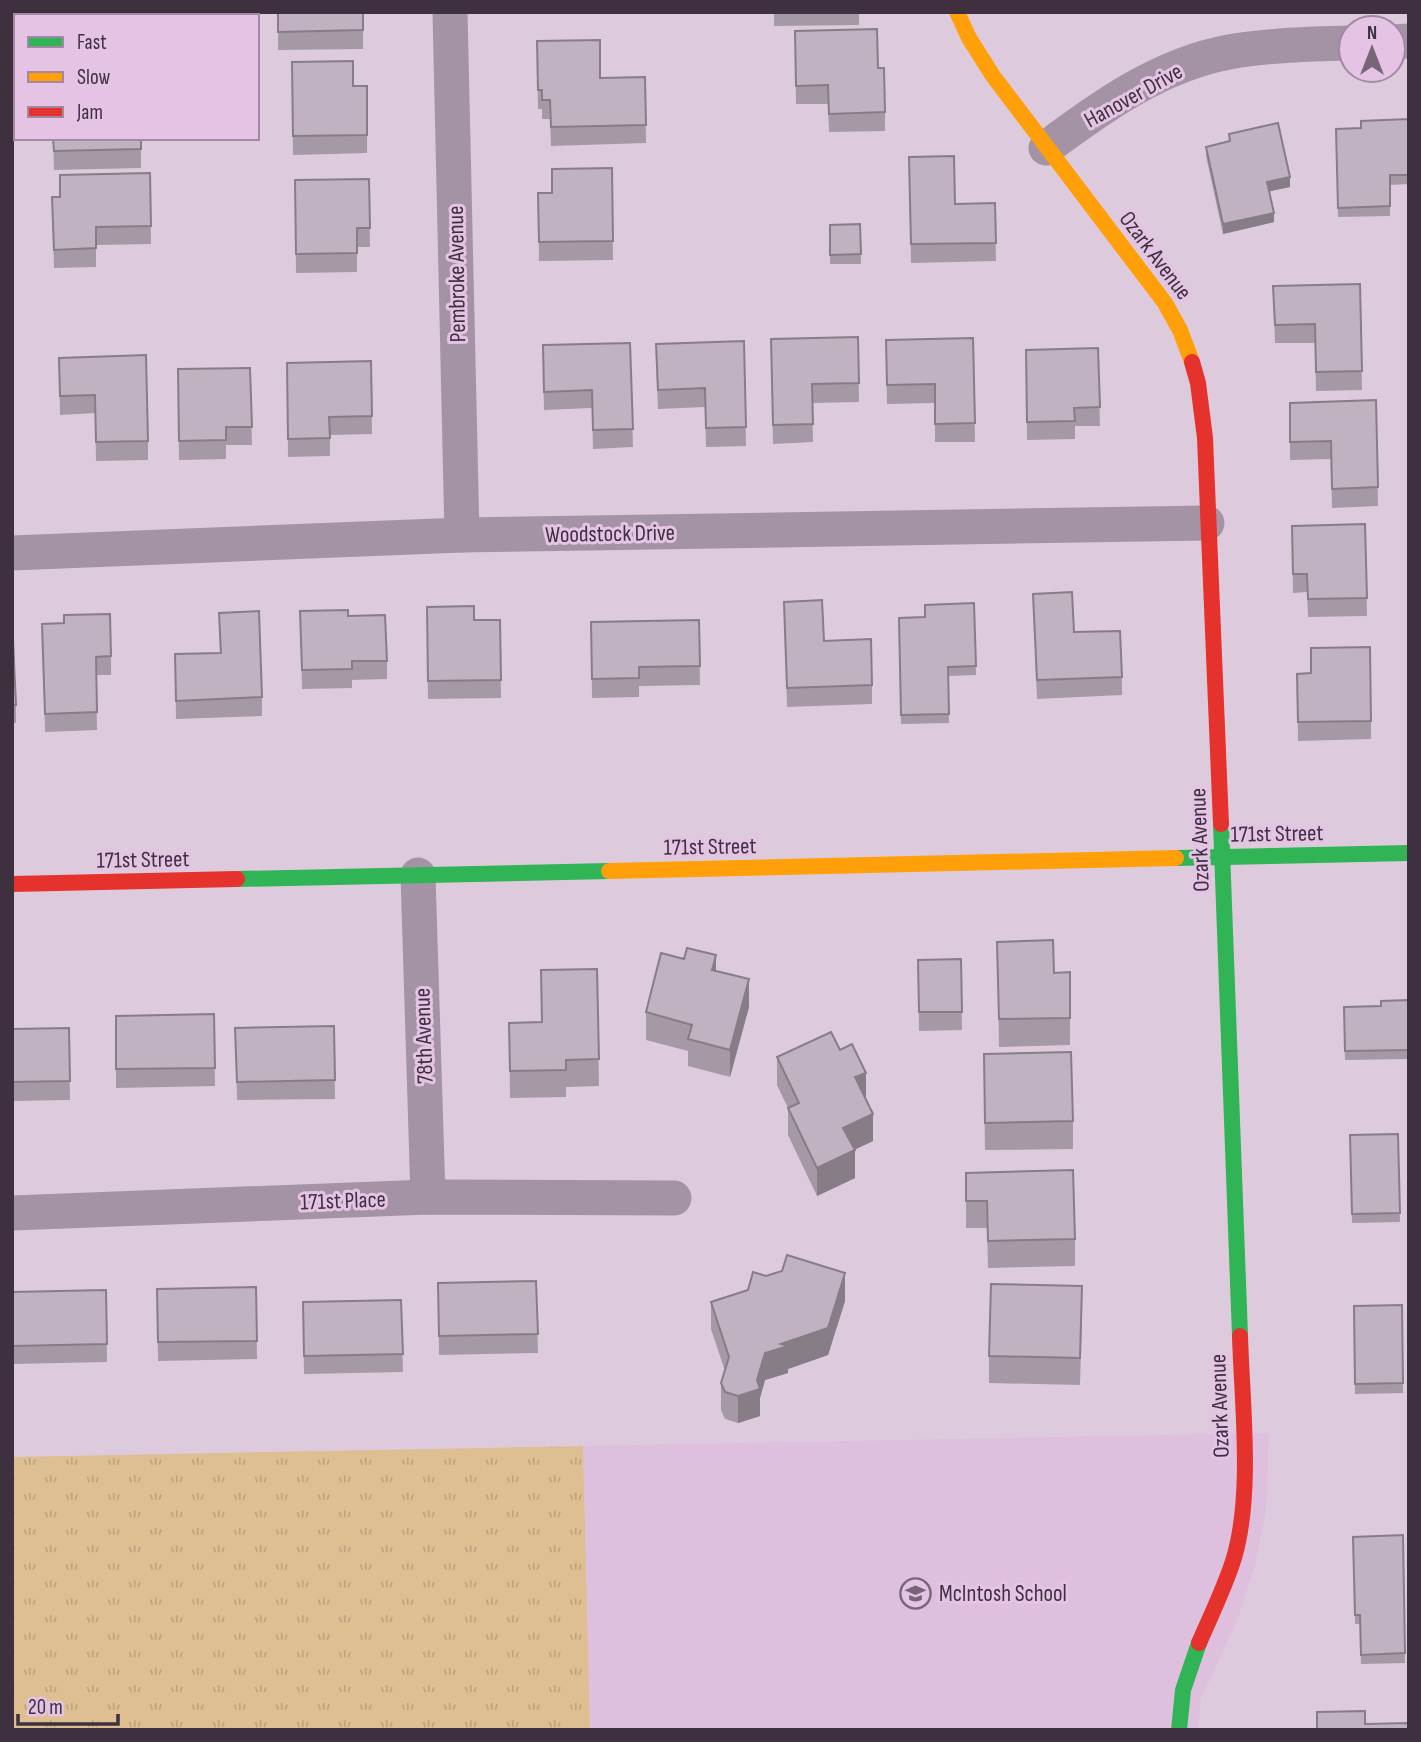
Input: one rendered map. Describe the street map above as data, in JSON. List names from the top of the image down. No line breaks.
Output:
{"streets":{"street":["Hanover Drive","Ozark Avenue","Pembroke Avenue","Woodstock Drive","171st Street","78th Avenue","171st Place"]},"crossings":[["Hanover Drive","Ozark Avenue"],["Ozark Avenue","Woodstock Drive"],["Ozark Avenue","171st Street"],["Pembroke Avenue","Woodstock Drive"],["171st Street","78th Avenue"],["78th Avenue","171st Place"]],"places":{"school or university":["McIntosh School"]},"legend":["Fast","Slow","Jam"],"scale_bar":"20 m","north":"top"}
